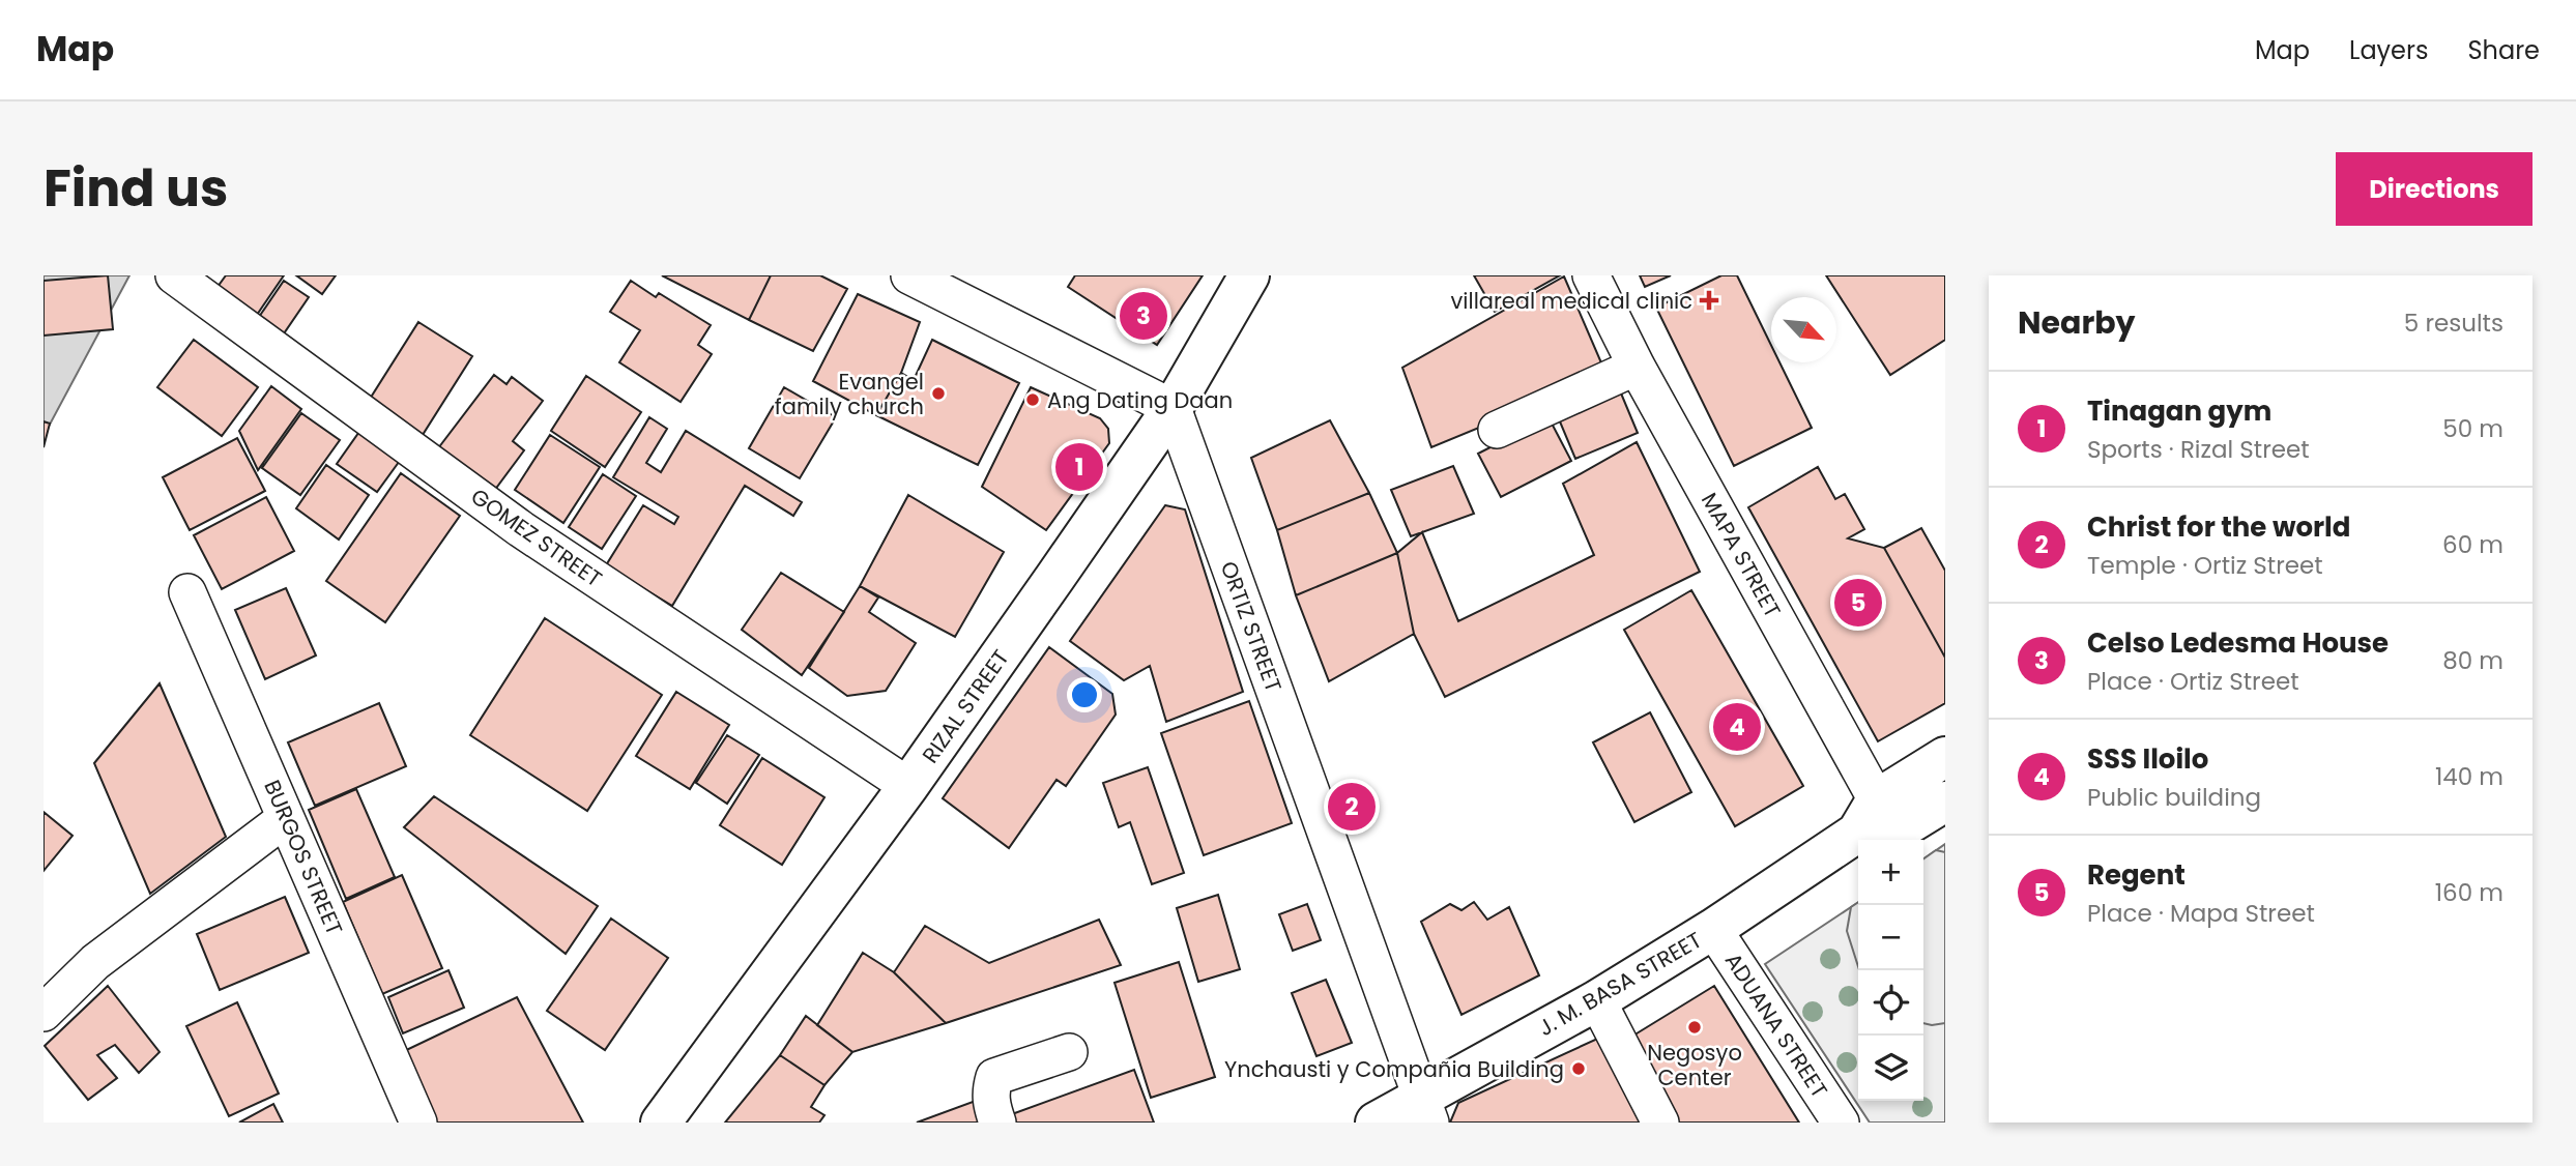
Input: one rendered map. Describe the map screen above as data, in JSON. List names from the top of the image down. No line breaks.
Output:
{"streets":{"main road":["RIZAL STREET","J. M. BASA STREET"],"street":["GOMEZ STREET","MAPA STREET","ORTIZ STREET","BURGOS STREET","ADUANA STREET"]},"crossings":[["GOMEZ STREET","RIZAL STREET"],["MAPA STREET","J. M. BASA STREET"],["ORTIZ STREET","RIZAL STREET"],["ORTIZ STREET","J. M. BASA STREET"],["J. M. BASA STREET","ADUANA STREET"]],"places":{"health":["villareal medical clinic"],"other":["Evangel family church","Ang Dating Daan","Negosyo Center","Ynchausti y Compañia Building"]},"north":"bottom right","page":{"header":"Map","nav":["Map","Layers","Share"],"title":"Find us","buttons":"Directions","heading":["Nearby","5 results"],"pins":["3","1","5","4","2"],"list":[{"mark":"1","name":"Tinagan gym","note":"Sports · Rizal Street","value":"50 m"},{"mark":"2","name":"Christ for the world","note":"Temple · Ortiz Street","value":"60 m"},{"mark":"3","name":"Celso Ledesma House","note":"Place · Ortiz Street","value":"80 m"},{"mark":"4","name":"SSS Iloilo","note":"Public building","value":"140 m"},{"mark":"5","name":"Regent","note":"Place · Mapa Street","value":"160 m"}],"map_buttons":["+","−"]}}
